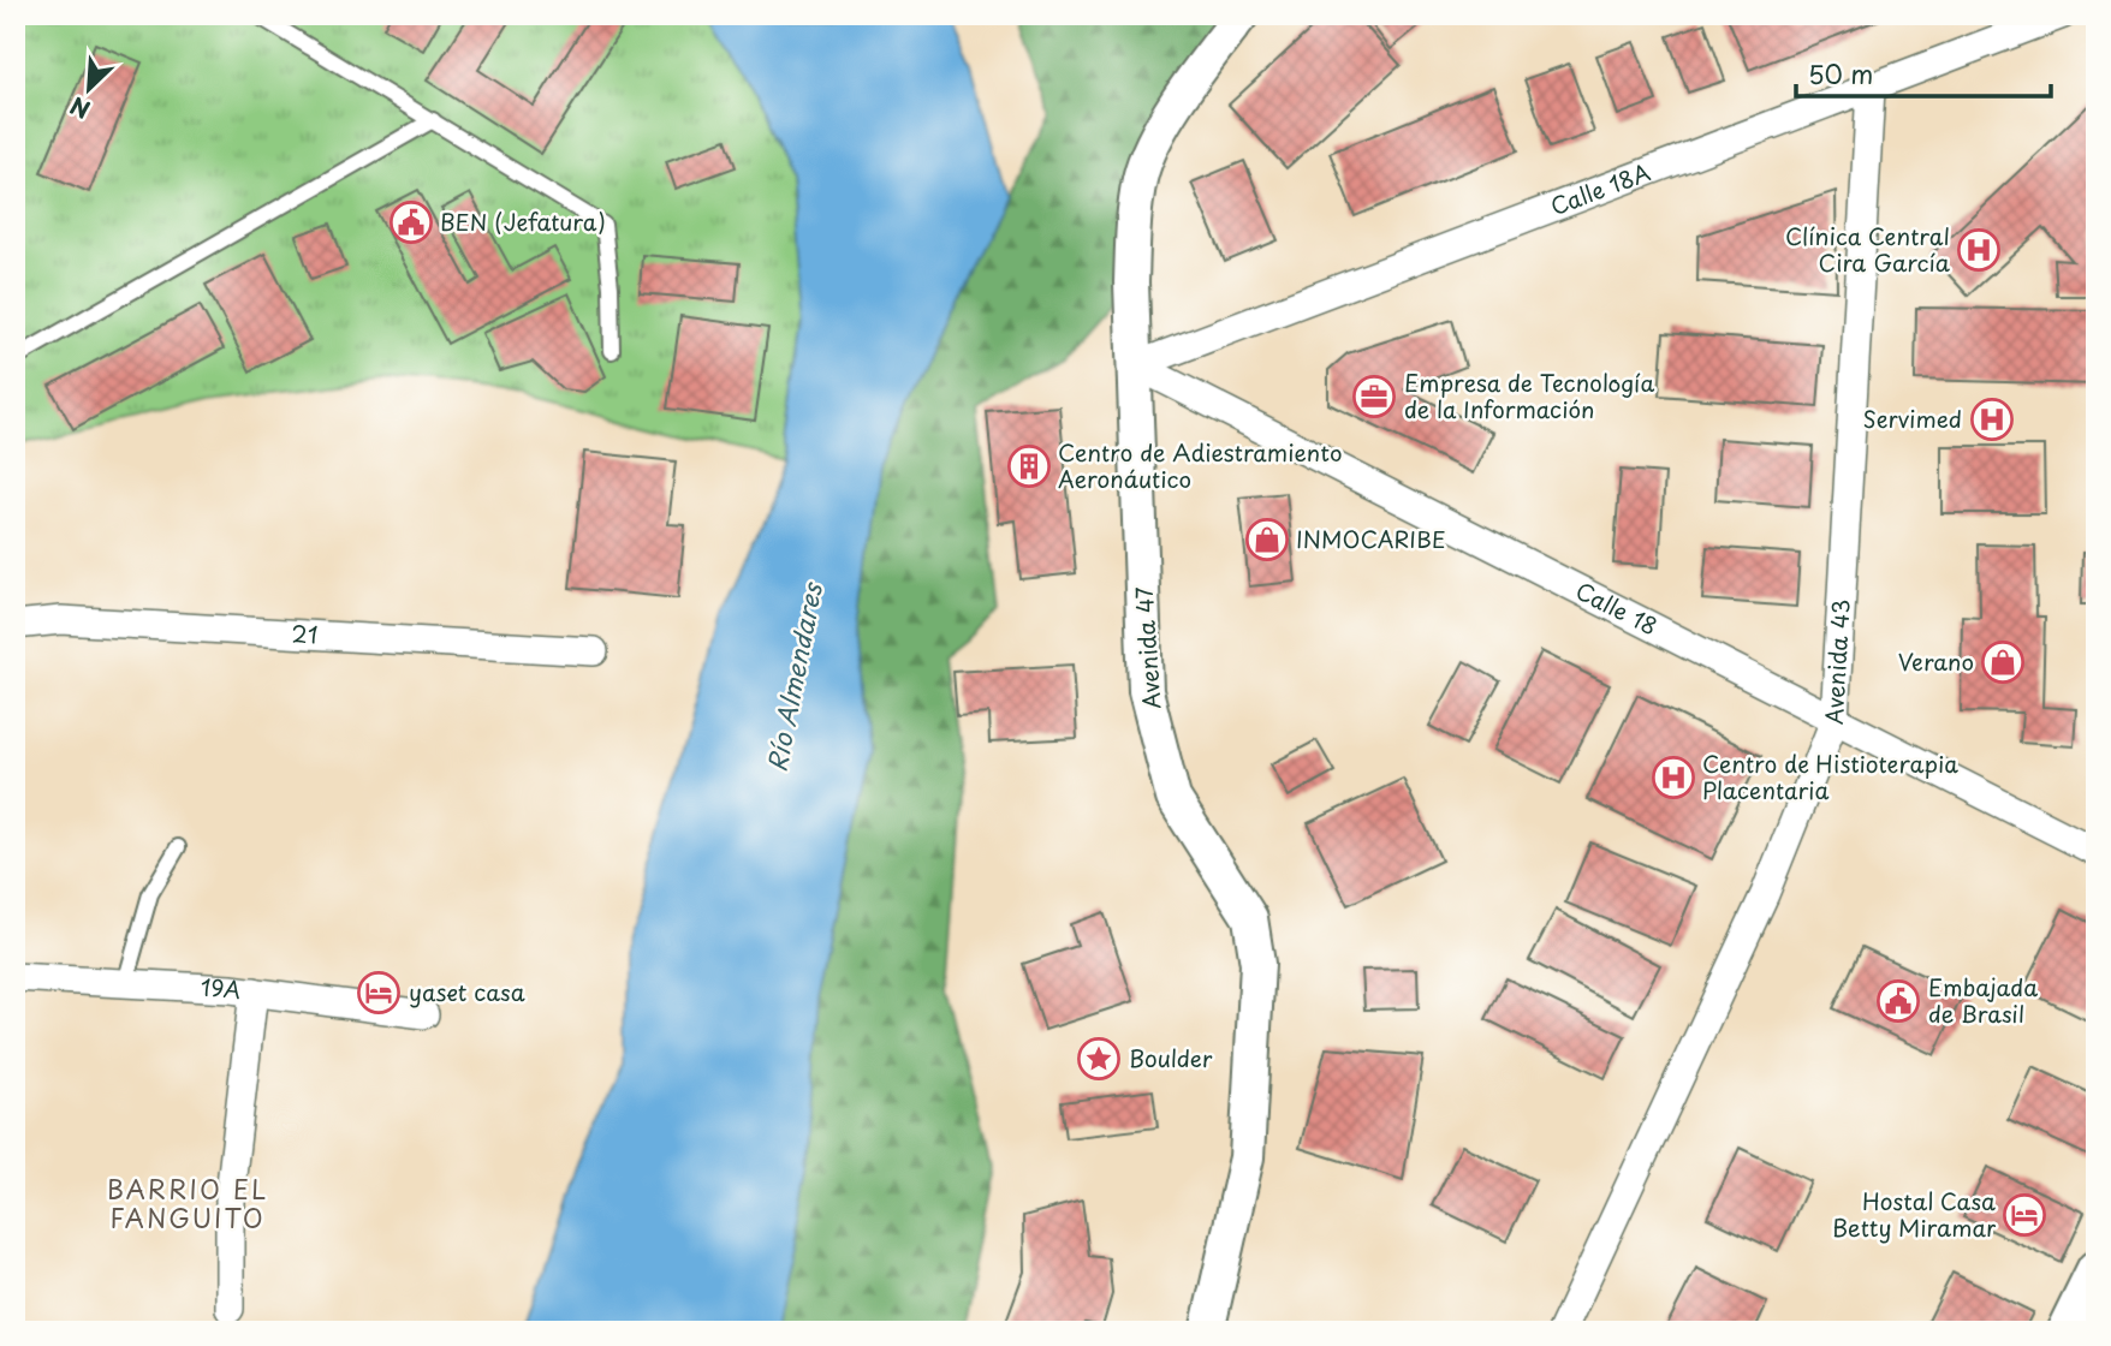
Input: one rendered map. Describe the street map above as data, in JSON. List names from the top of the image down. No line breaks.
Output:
{"streets":{"street":["Calle 18A","Calle 18","21","Avenida 47","Avenida 43","19A"]},"crossings":[["Calle 18A","Calle 18"],["Calle 18A","Avenida 47"],["Calle 18A","Avenida 43"],["Calle 18","Avenida 47"],["Calle 18","Avenida 43"]],"districts":["BARRIO EL FANGUITO"],"water":["Río Almendares"],"places":{"public building":["BEN (Jefatura)","Embajada de Brasil"],"hospital":["Clínica Central Cira García","Servimed","Centro de Histioterapia Placentaria"],"office":["Empresa de Tecnología de la Información"],"building":["Centro de Adiestramiento Aeronáutico"],"shop":["INMOCARIBE","Verano"],"hotel":["yaset casa","Hostal Casa Betty Miramar"],"place":["Boulder"]},"scale_bar":"50 m","north":"bottom left"}
